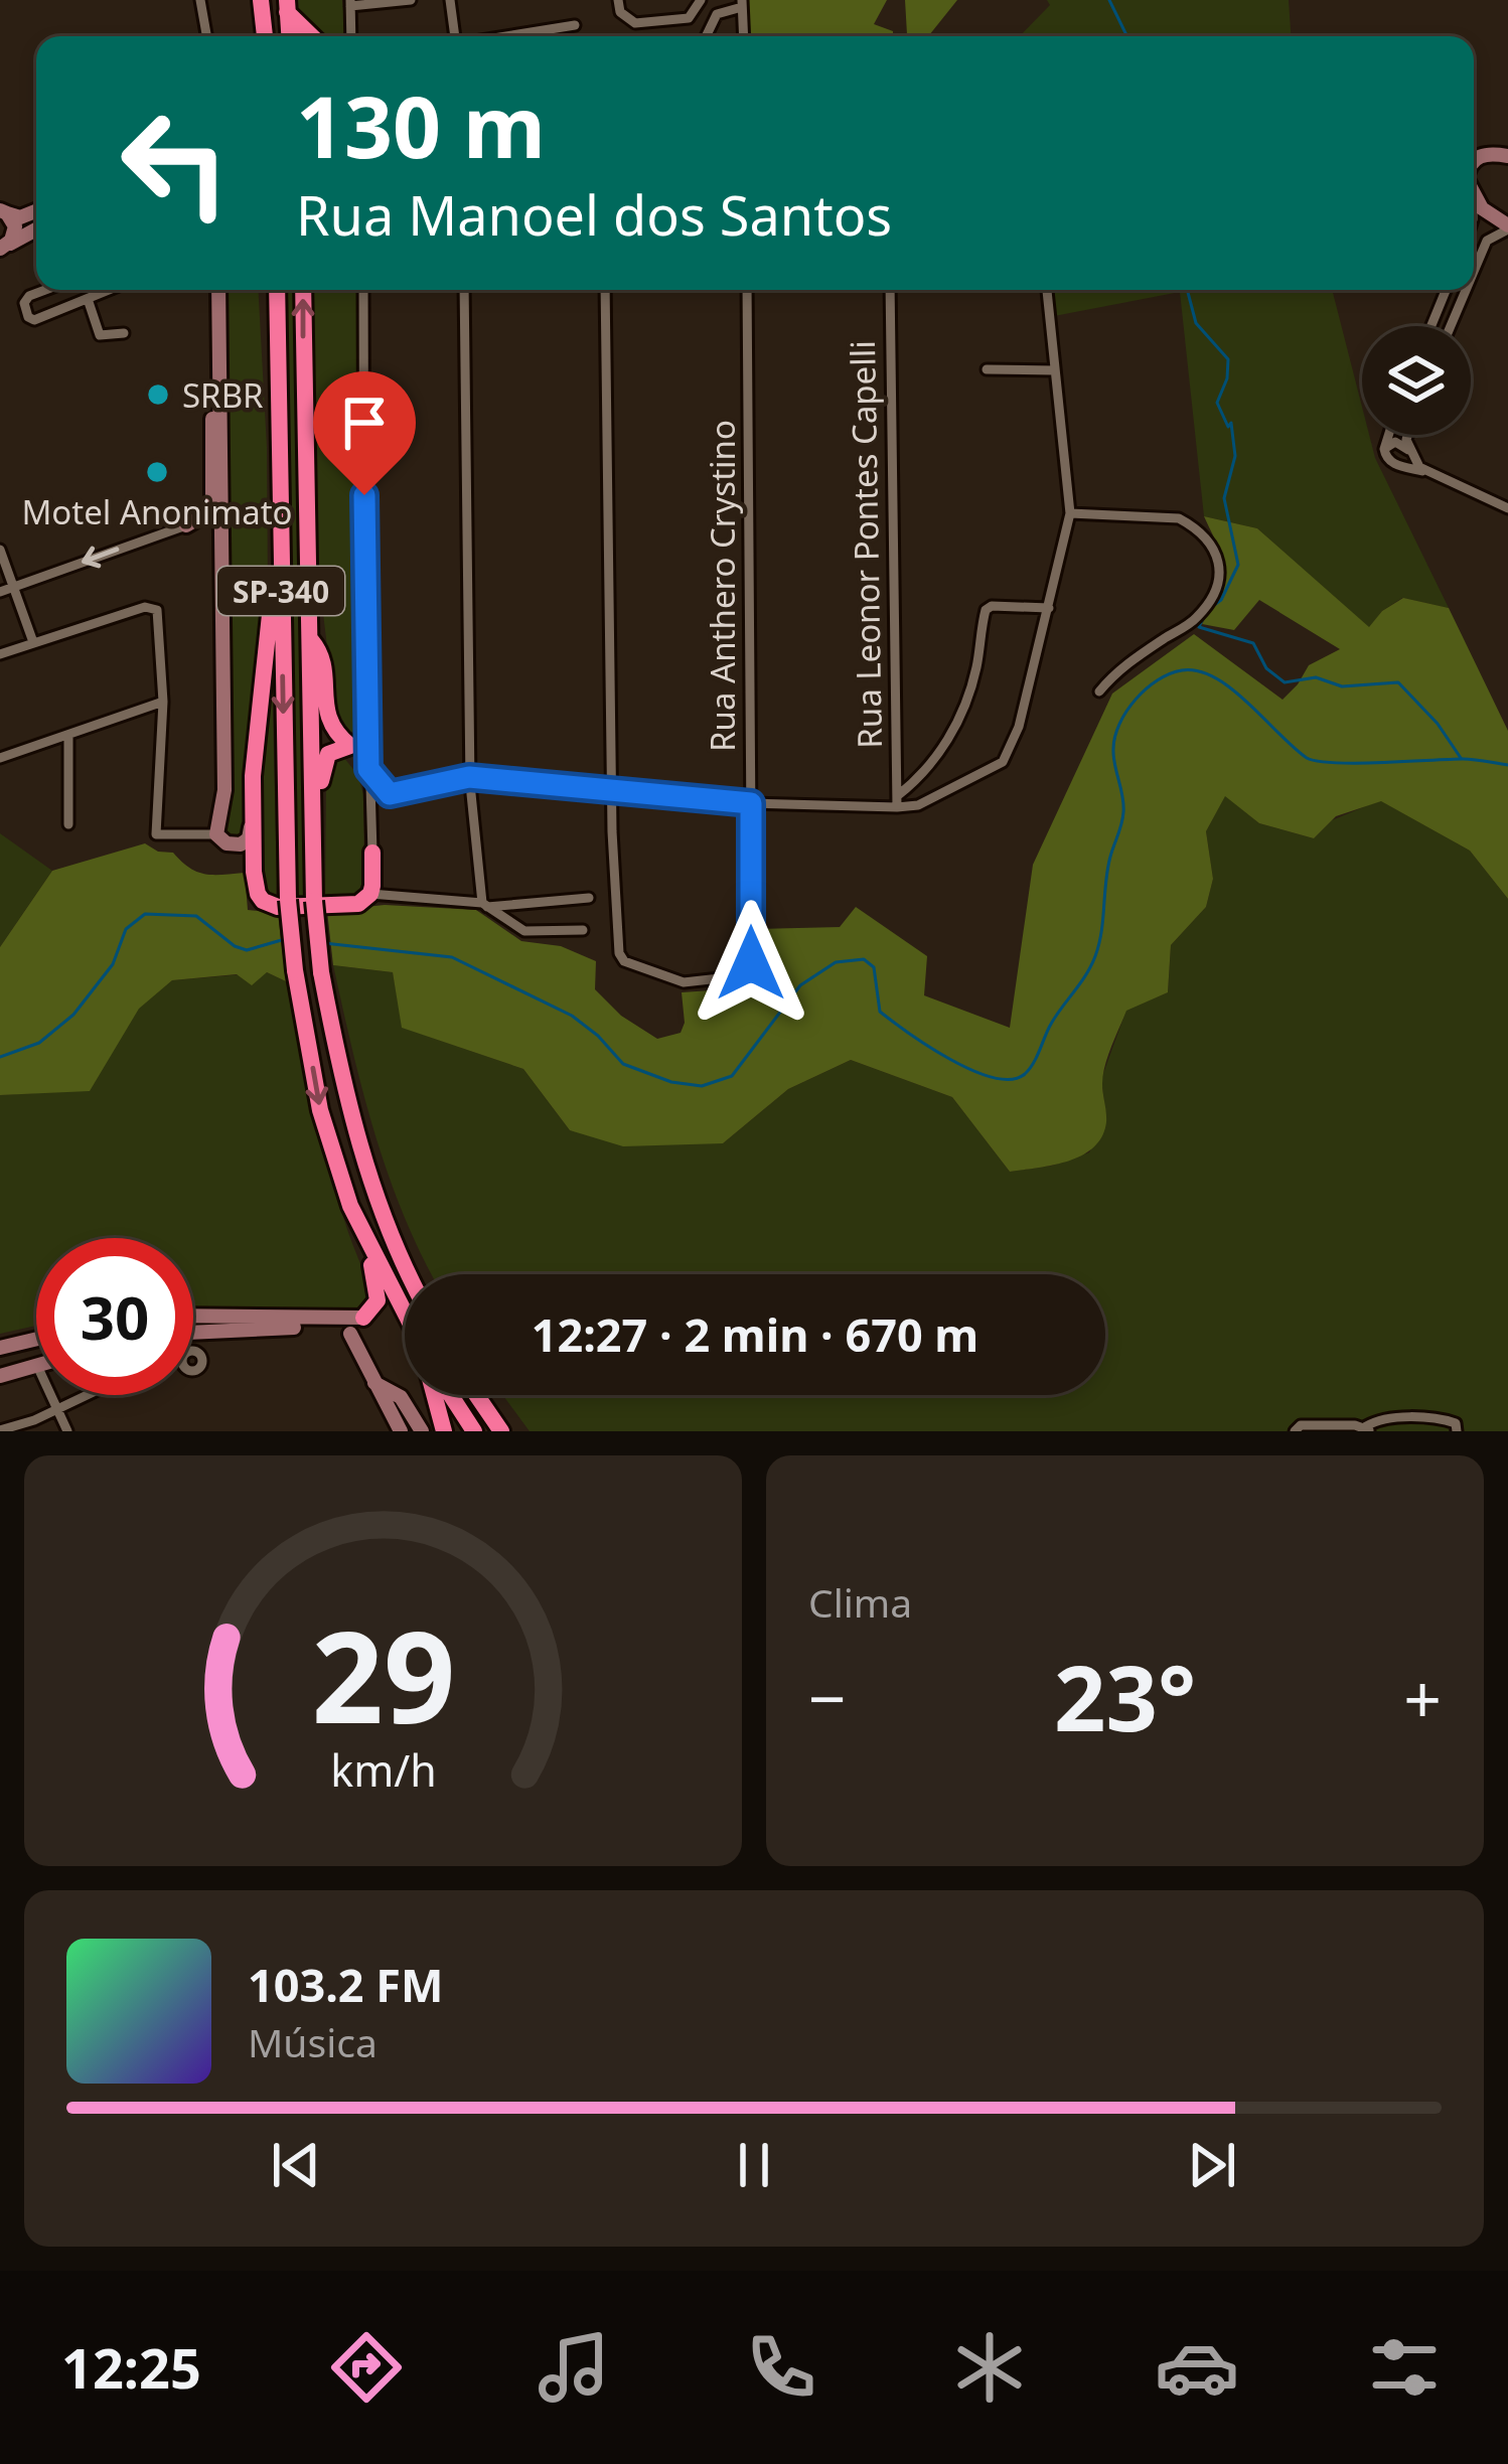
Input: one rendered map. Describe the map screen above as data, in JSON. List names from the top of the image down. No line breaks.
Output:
{"streets":{"highway":["SP-340"],"street":["Rua Leonor Pontes Capelli","Rua Anthero Crystino"]},"places":["SRBR","Motel Anonimato"],"page":{"turn":["130 m","Rua Manoel dos Santos"],"limit":"30","trip":"12:27 · 2 min · 670 m","tile":"Clima","heat":["−","23°","+"],"song":["103.2 FM","Música"],"tabs":"12:25","gauge":["29","km/h"]}}
